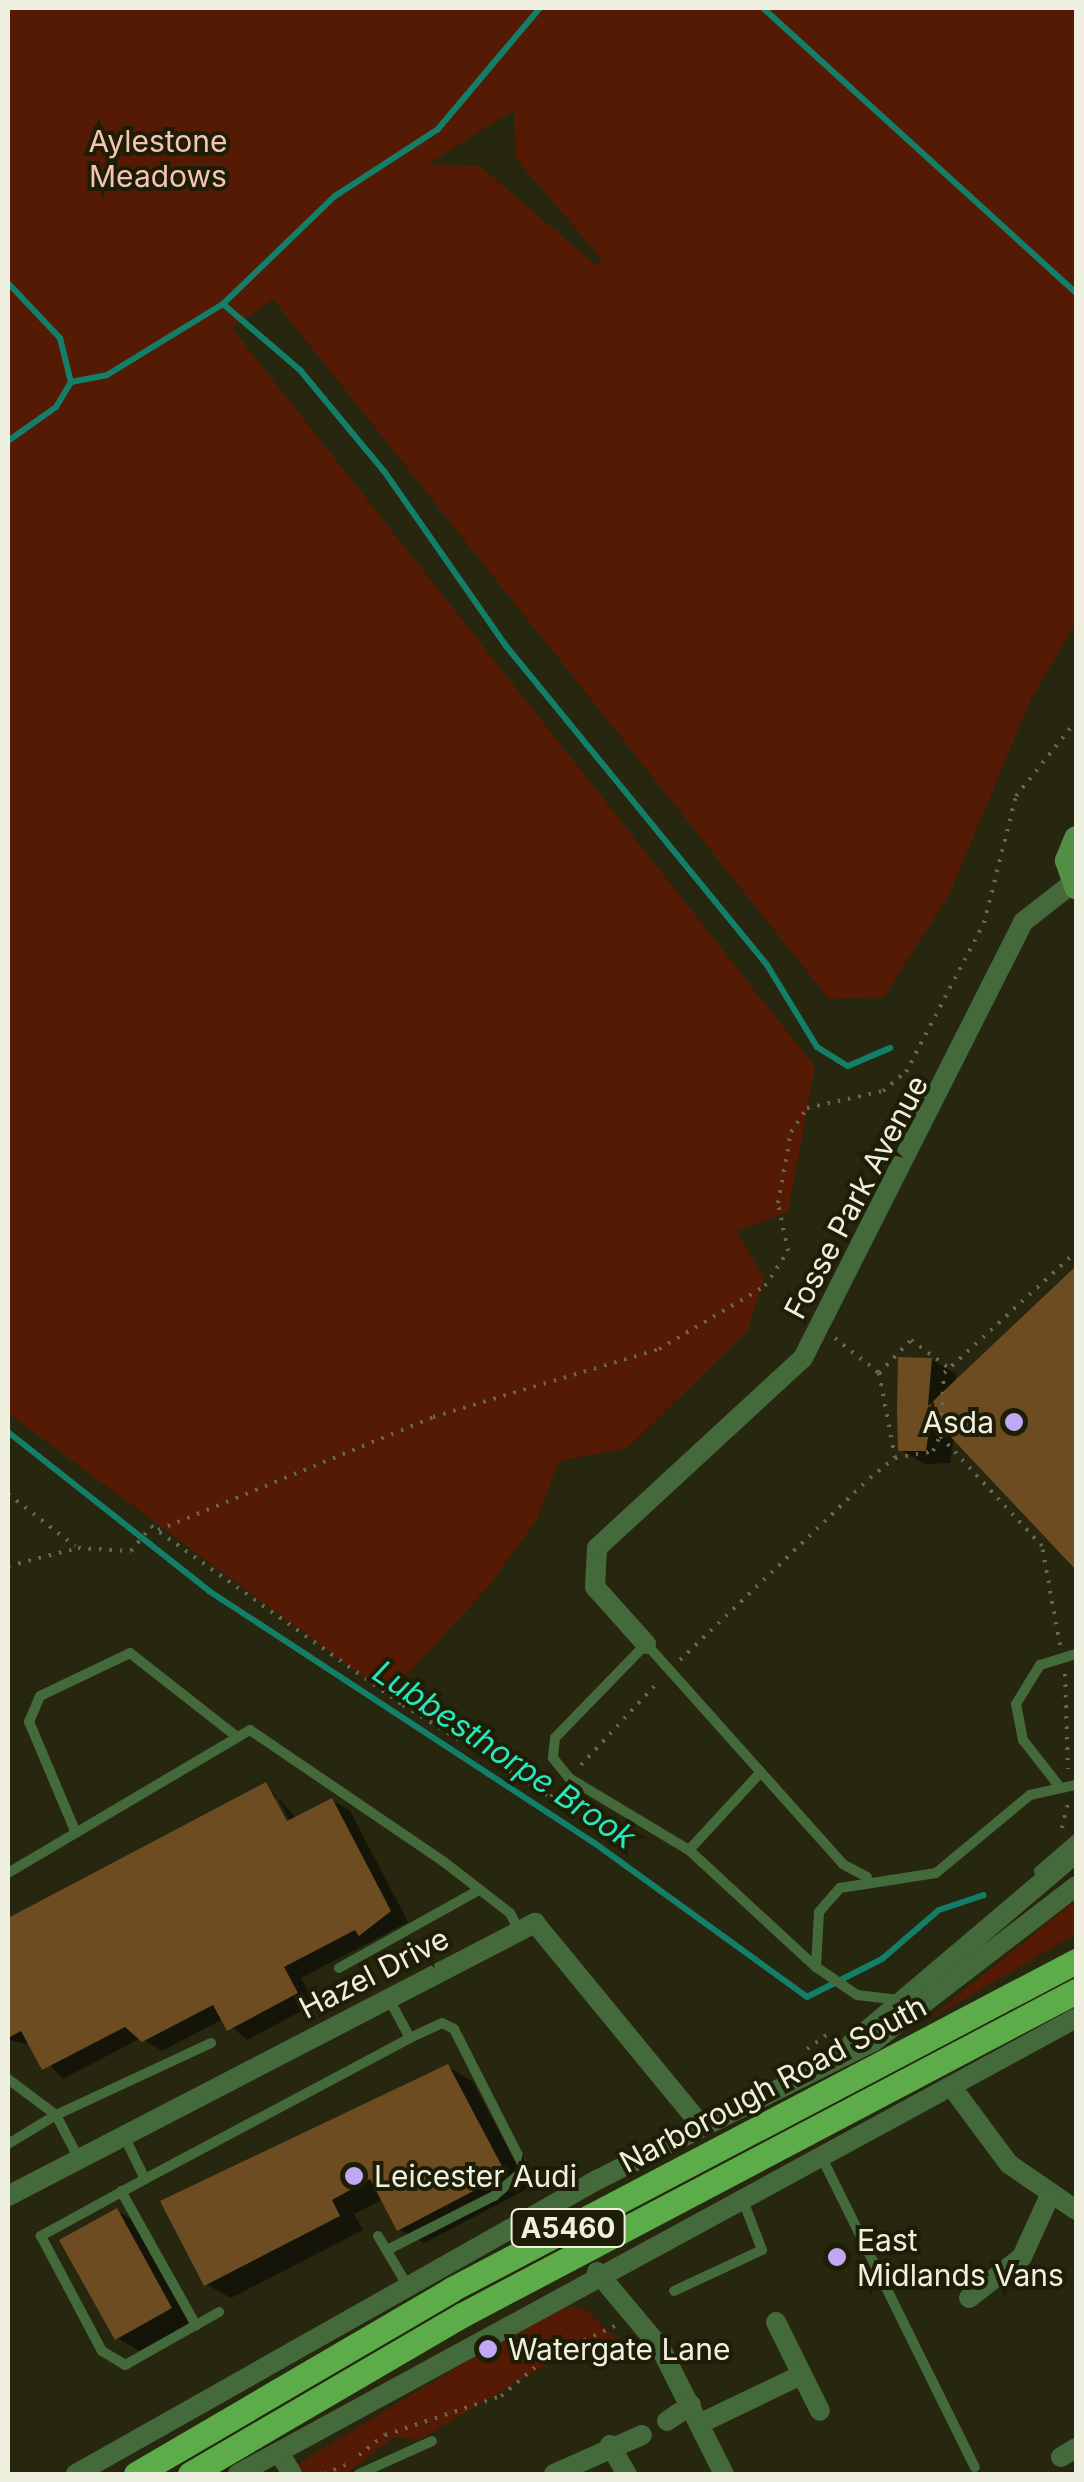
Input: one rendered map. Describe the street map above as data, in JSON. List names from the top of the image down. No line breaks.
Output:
{"streets":{"main road":["Narborough Road South","A5460"],"street":["Fosse Park Avenue","Hazel Drive"]},"water":["Lubbesthorpe Brook"],"parks":["Aylestone Meadows"],"places":["Asda","Leicester Audi","East Midlands Vans","Watergate Lane"]}
